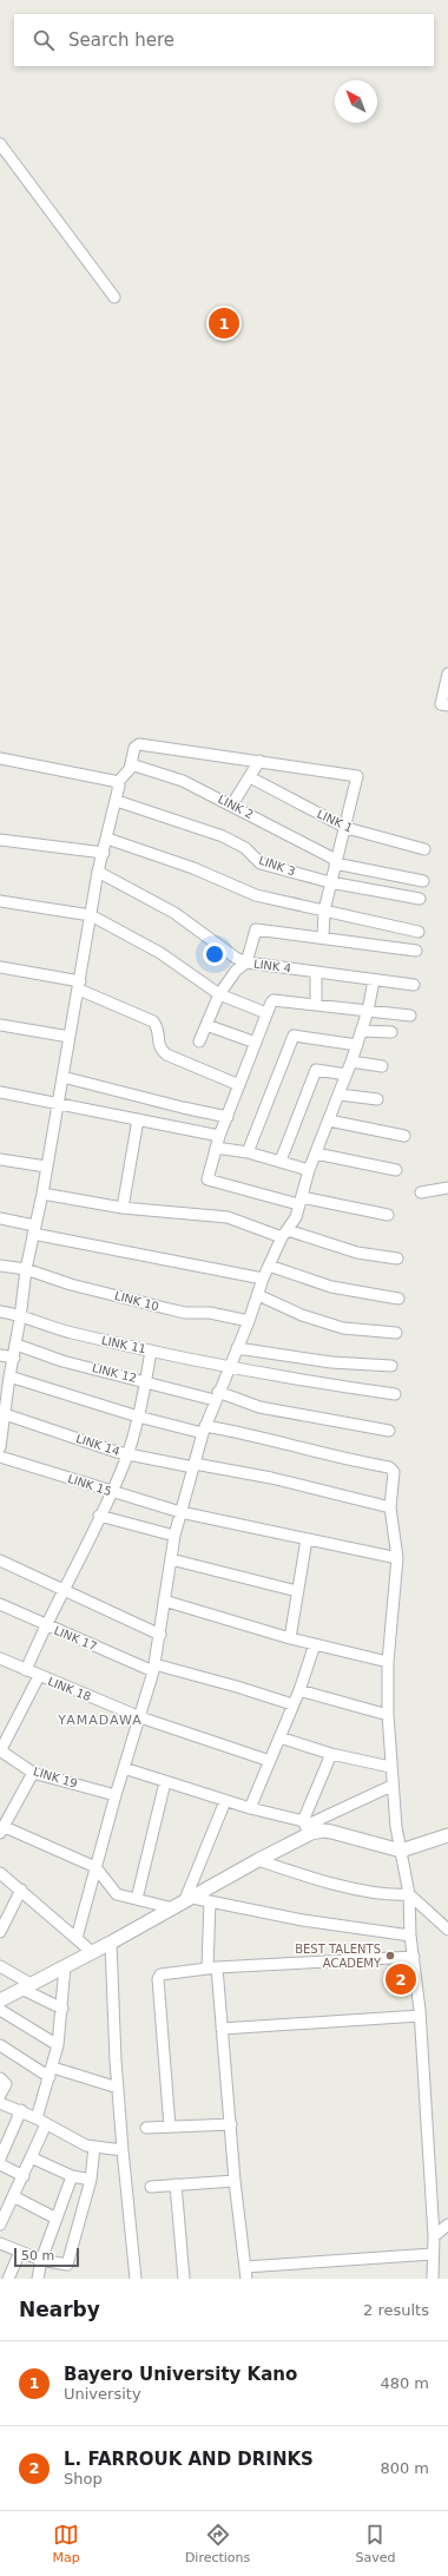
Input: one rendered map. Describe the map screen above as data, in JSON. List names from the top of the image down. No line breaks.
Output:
{"streets":{"street":["LINK 2","LINK 1","LINK 3","LINK 4","LINK 10","LINK 11","LINK 12","LINK 14","LINK 15","LINK 17","LINK 18","LINK 19"]},"districts":["YAMADAWA"],"places":["BEST TALENTS ACADEMY"],"scale_bar":"50 m","north":"top left","page":{"search":"Search here","pins":["1","2"],"scale":"50 m","heading":["Nearby","2 results"],"list":[{"mark":"1","name":"Bayero University Kano","note":"University","value":"480 m"},{"mark":"2","name":"L. FARROUK AND DRINKS","note":"Shop","value":"800 m"}],"nav":["Map","Directions","Saved"]}}
